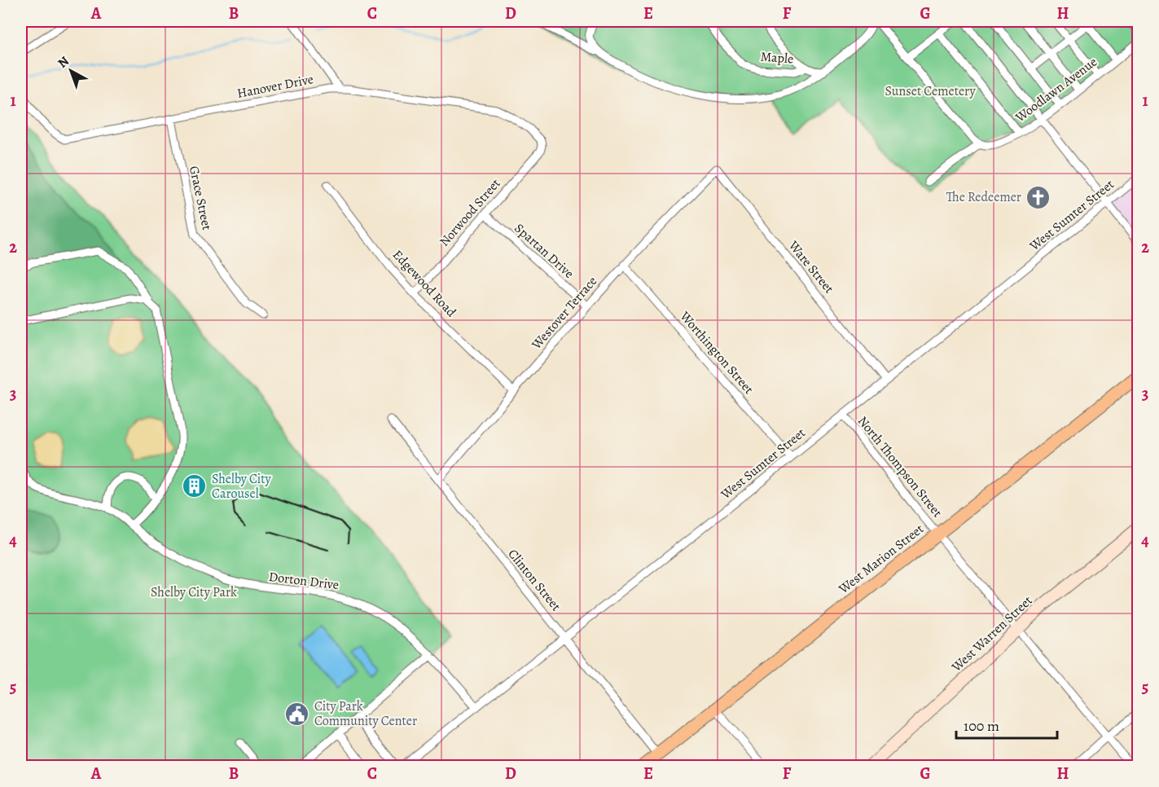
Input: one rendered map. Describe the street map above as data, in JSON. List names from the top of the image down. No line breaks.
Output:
{"streets":{"main road":["West Marion Street","West Warren Street"],"street":["Maple","Hanover Drive","Woodlawn Avenue","Grace Street","Norwood Street","West Sumter Street","Spartan Drive","Ware Street","Edgewood Road","Westover Terrace","Worthington Street","North Thompson Street","Clinton Street","Dorton Drive"]},"crossings":[["Hanover Drive","Grace Street"],["Hanover Drive","Norwood Street"],["Norwood Street","Spartan Drive"],["Norwood Street","Edgewood Road"],["West Sumter Street","Ware Street"],["West Sumter Street","Worthington Street"],["West Sumter Street","North Thompson Street"],["West Sumter Street","Clinton Street"],["West Sumter Street","Dorton Drive"],["Spartan Drive","Westover Terrace"],["Ware Street","Westover Terrace"],["Edgewood Road","Westover Terrace"],["Westover Terrace","Worthington Street"],["Westover Terrace","Clinton Street"],["North Thompson Street","West Marion Street"],["North Thompson Street","West Warren Street"],["West Marion Street","Clinton Street"]],"parks":["Sunset Cemetery","Shelby City Park"],"places":{"church":["The Redeemer"],"building":["Shelby City Carousel"],"public building":["City Park Community Center"]},"scale_bar":"100 m","north":"top left","grid":{"columns":["A","B","C","D","E","F","G","H"],"rows":["1","2","3","4","5"]}}
